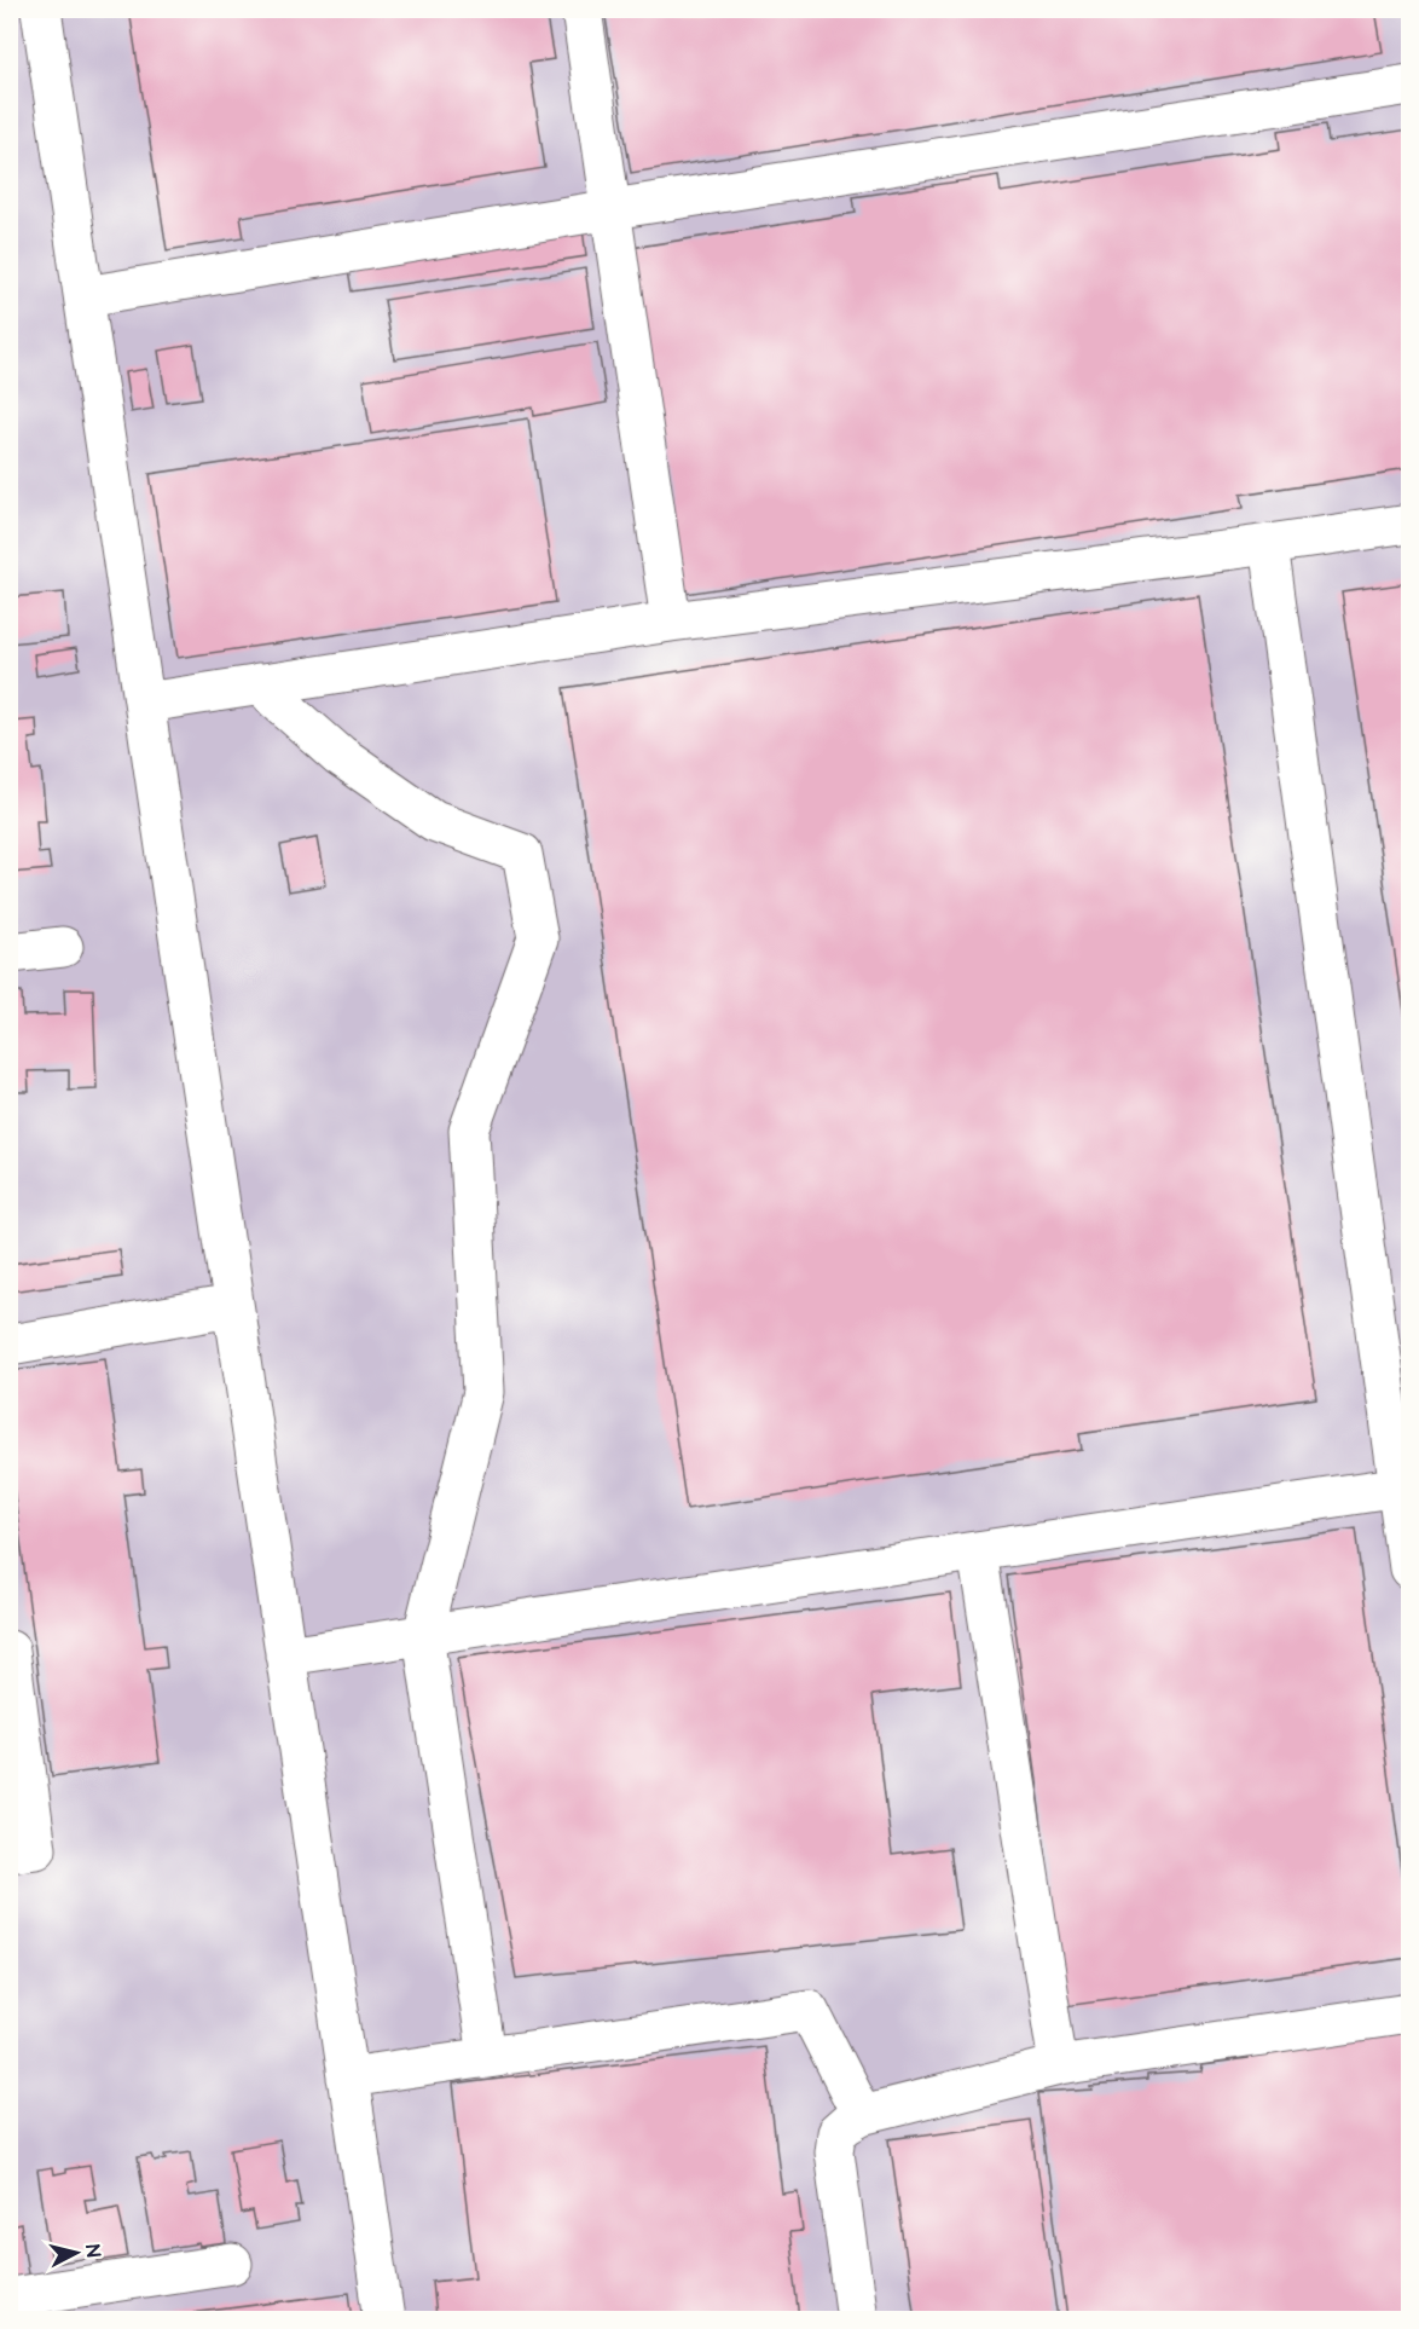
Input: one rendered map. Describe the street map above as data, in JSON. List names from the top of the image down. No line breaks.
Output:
{"north":"right"}
